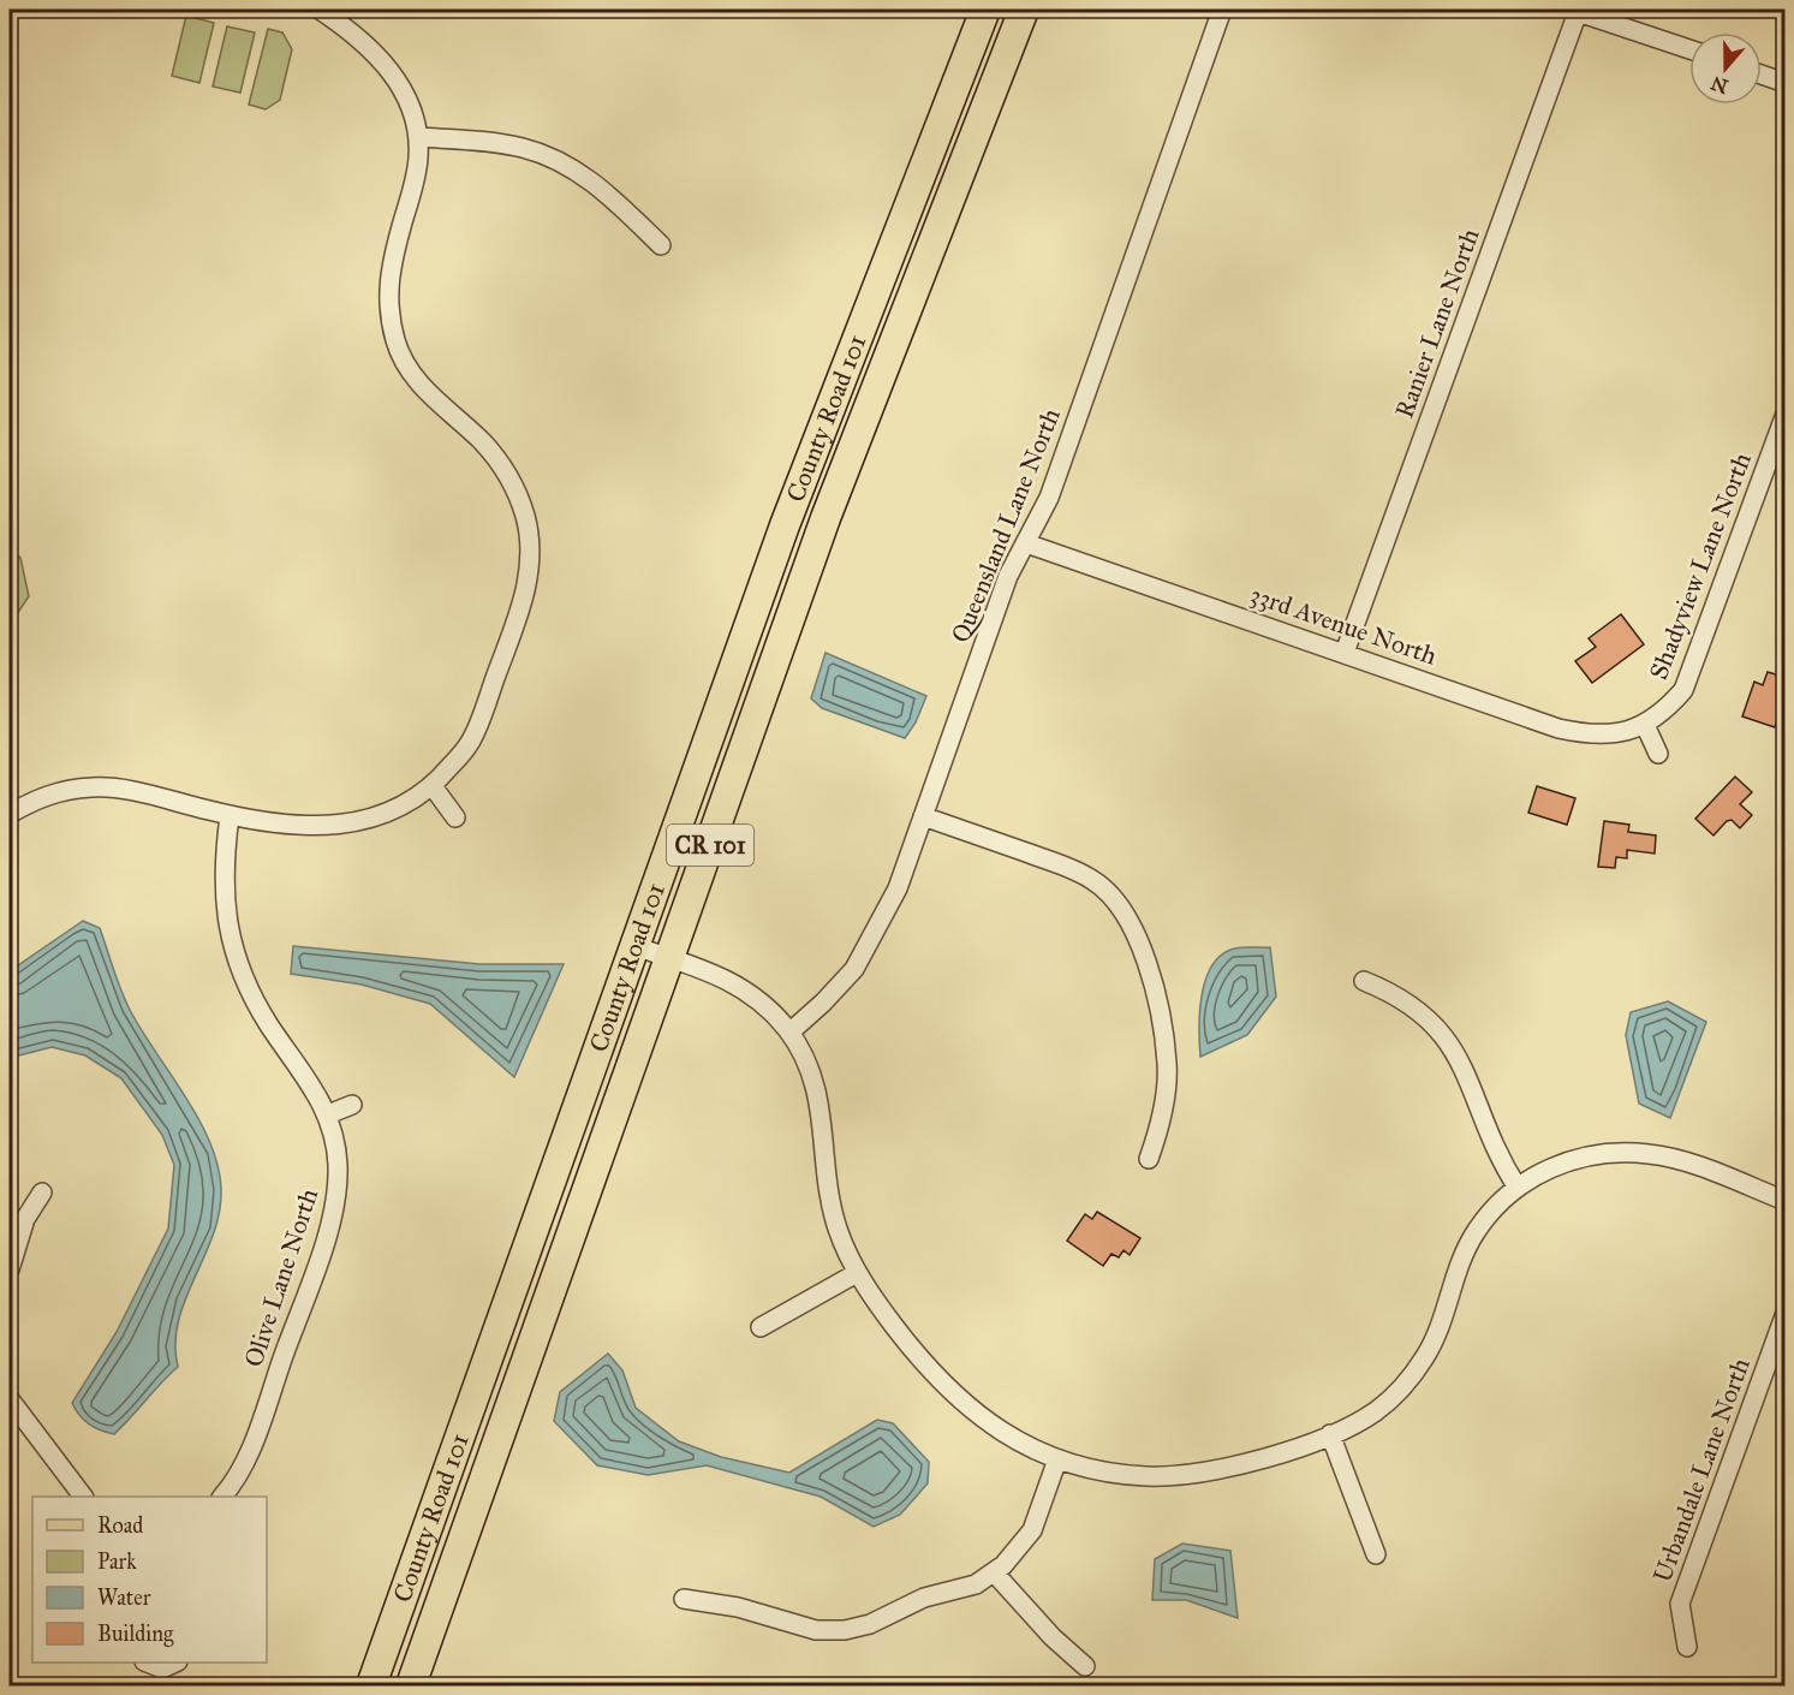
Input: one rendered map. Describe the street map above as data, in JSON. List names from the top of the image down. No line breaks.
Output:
{"streets":{"main road":["County Road 101","CR 101"],"street":["Ranier Lane North","Queensland Lane North","Shadyview Lane North","33rd Avenue North","Olive Lane North","Urbandale Lane North"]},"crossings":[["Ranier Lane North","33rd Avenue North"],["Queensland Lane North","33rd Avenue North"],["Shadyview Lane North","33rd Avenue North"]],"legend":["Road","Park","Water","Building"],"north":"bottom"}
